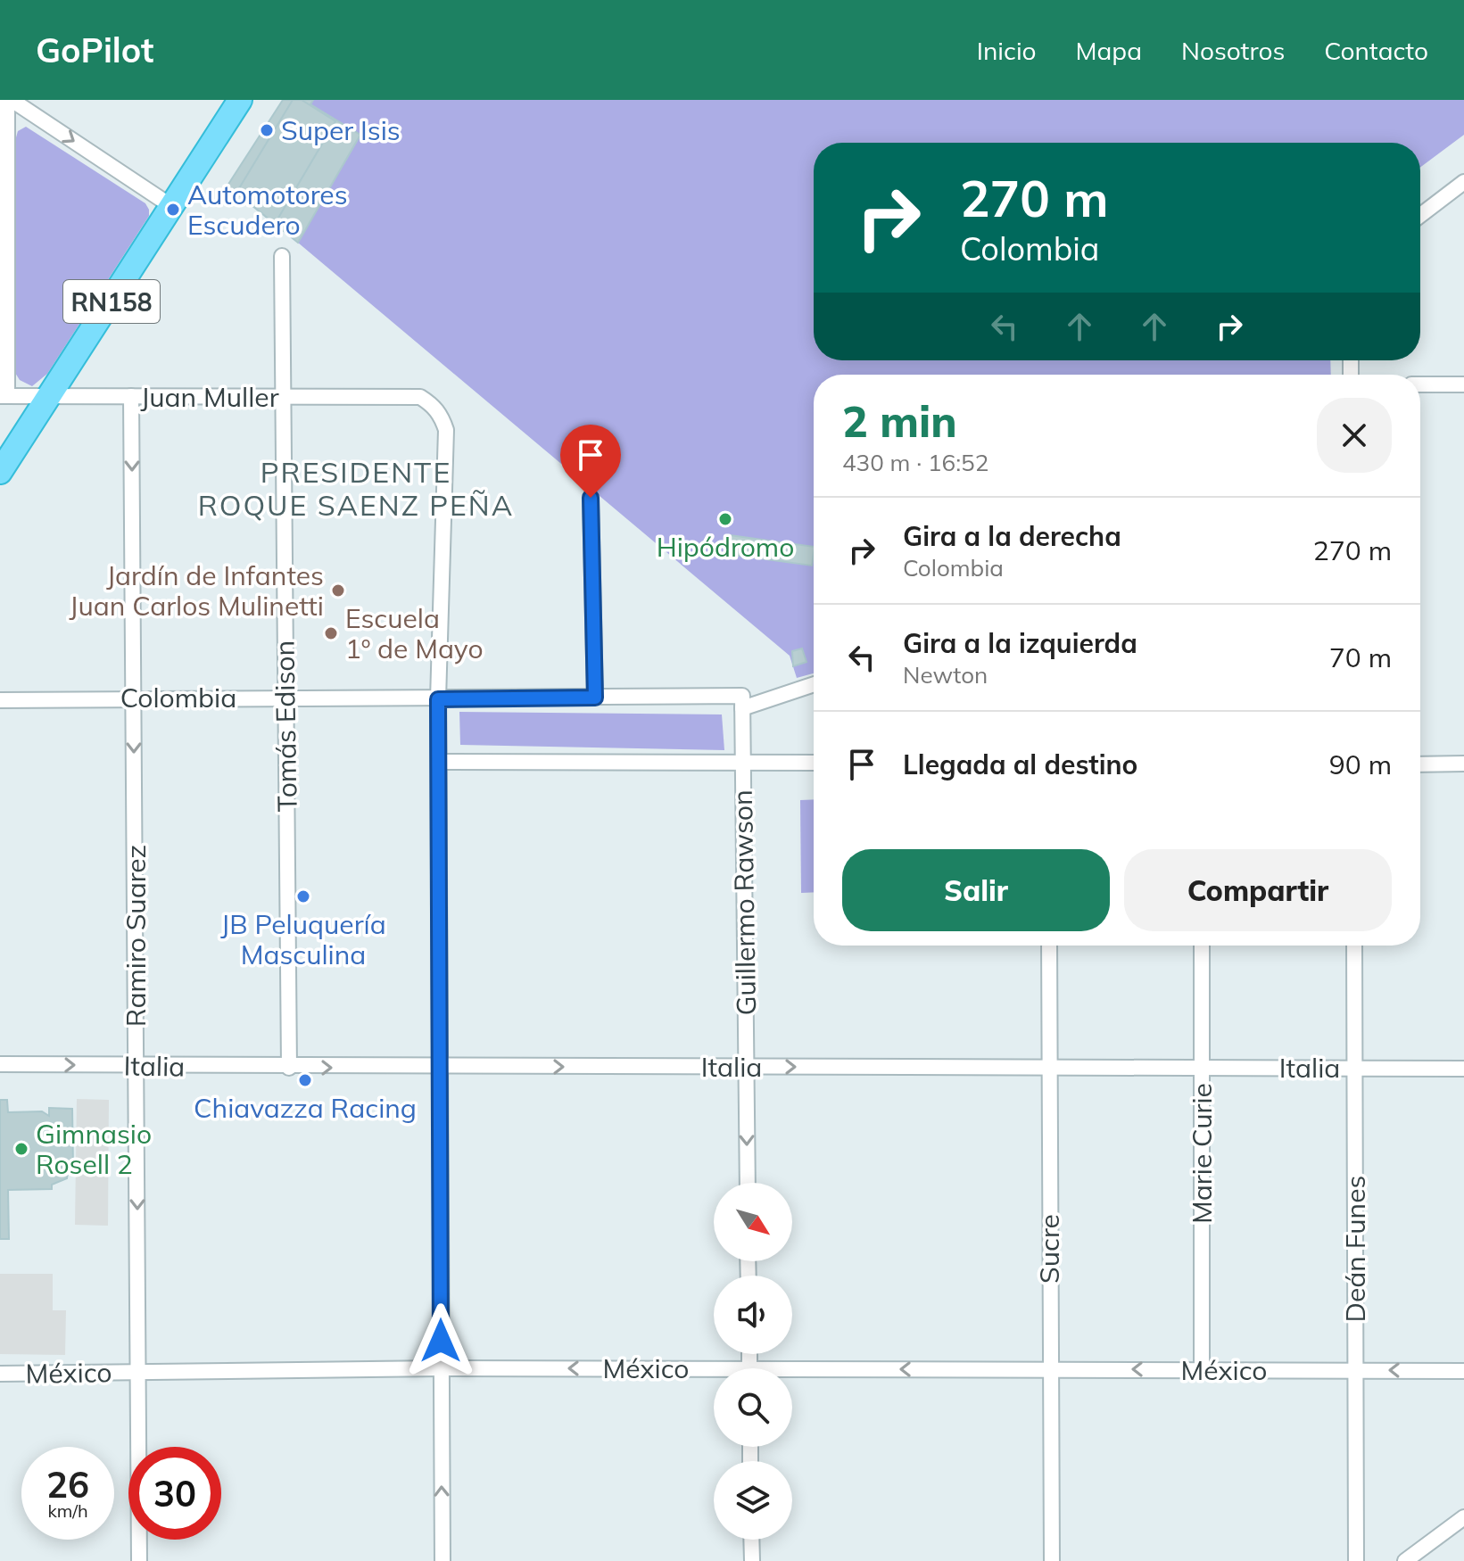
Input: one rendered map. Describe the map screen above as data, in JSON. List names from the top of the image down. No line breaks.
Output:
{"streets":{"highway":["RN158"],"street":["Juan Muller","Colombia","Tomás Edison","Guillermo Rawson","Ramiro Suarez","Italia","Marie Curie","Sucre","Deán Funes","México"]},"crossings":[["RN158","Juan Muller"],["Juan Muller","Colombia"],["Juan Muller","Tomás Edison"],["Juan Muller","Ramiro Suarez"],["Colombia","Tomás Edison"],["Colombia","Guillermo Rawson"],["Colombia","Ramiro Suarez"],["Tomás Edison","Italia"],["Guillermo Rawson","Italia"],["Ramiro Suarez","Italia"],["Ramiro Suarez","México"],["Italia","Marie Curie"],["Italia","Sucre"],["Italia","Deán Funes"],["Marie Curie","México"],["Sucre","México"],["Deán Funes","México"]],"one_way":["Ramiro Suarez","Italia","México"],"districts":["PRESIDENTE ROQUE SAENZ PEÑA"],"places":["Super Isis","Automotores Escudero","Hipódromo","Jardín de Infantes Juan Carlos Mulinetti","Escuela 1º de Mayo","JB Peluquería Masculina","Chiavazza Racing","Gimnasio Rosell 2"],"north":"bottom right","page":{"header":"GoPilot","nav":["Inicio","Mapa","Nosotros","Contacto"],"turn":["270 m","Colombia"],"heading":["2 min","430 m · 16:52"],"list":[{"name":"Gira a la derecha","note":"Colombia","value":"270 m"},{"name":"Gira a la izquierda","note":"Newton","value":"70 m"},{"name":"Llegada al destino","value":"90 m"}],"buttons":["Salir","Compartir"],"speed":"26 km/h","limit":"30"}}
